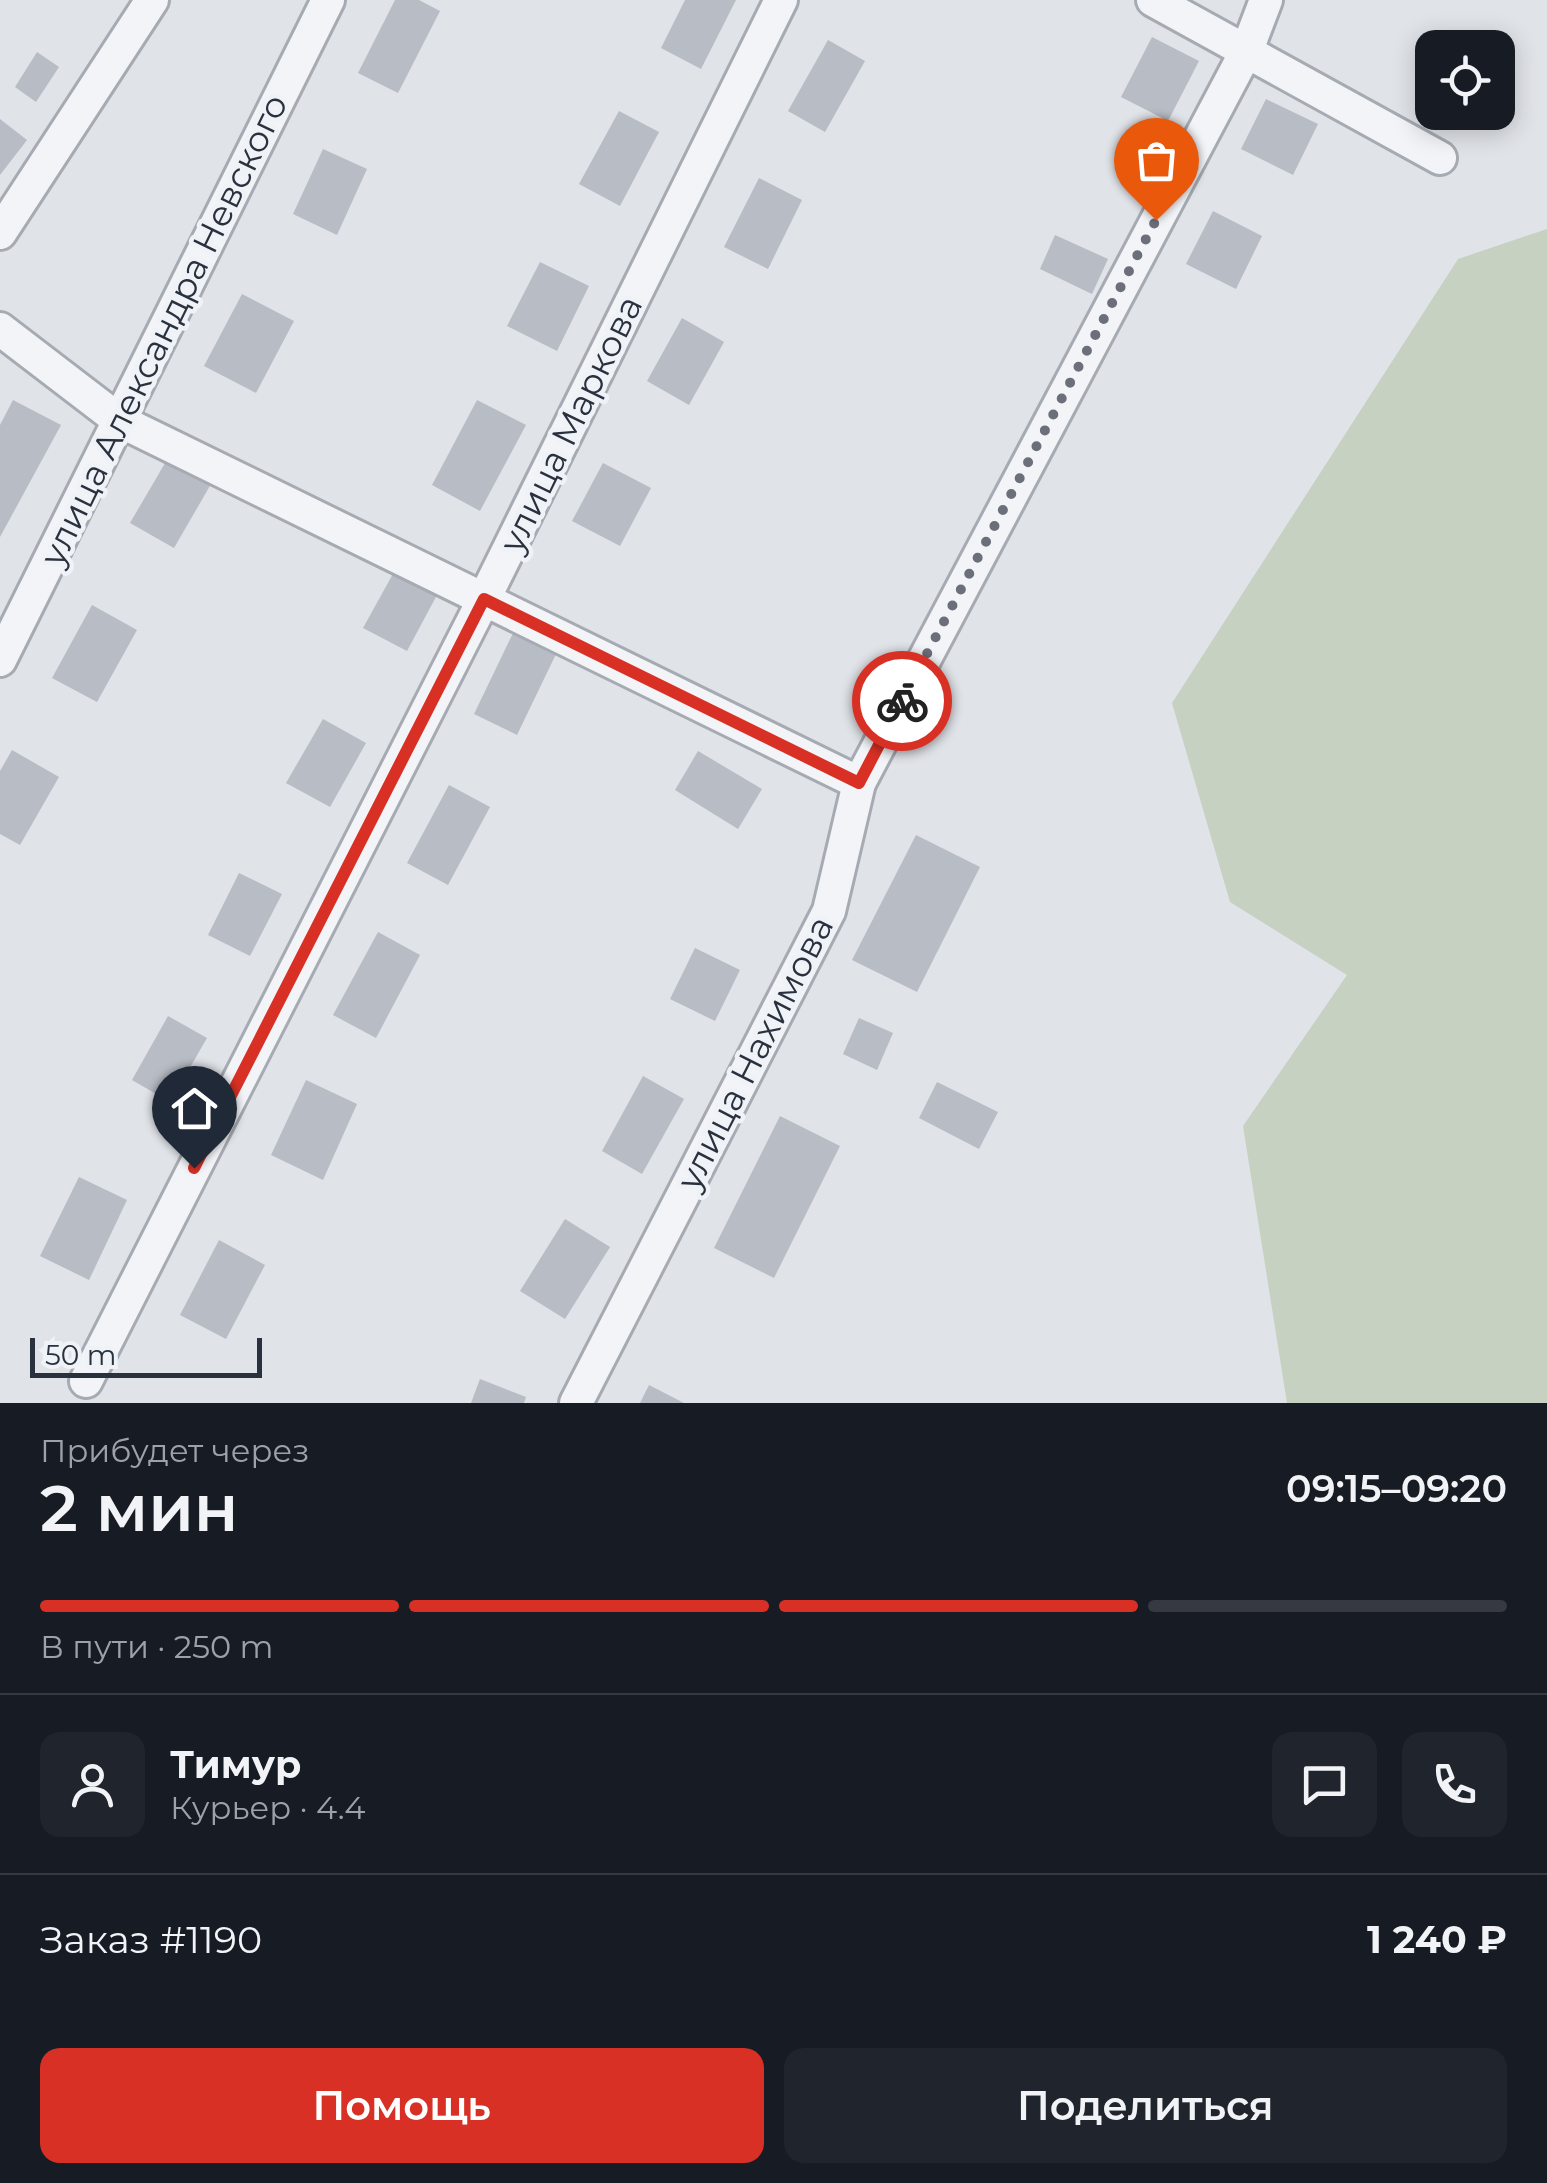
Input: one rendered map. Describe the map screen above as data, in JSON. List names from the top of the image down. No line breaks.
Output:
{"streets":{"street":["улица Александра Невского","улица Маркова","улица Нахимова"]},"scale_bar":"50 m","page":{"scale":"50 m","heading":["2 мин","Прибудет через","09:15–09:20"],"panel":["Тимур","Курьер · 4.4","Заказ #1190","1 240 ₽"],"bar":"В пути · 250 m","buttons":["Помощь","Поделиться"]}}
